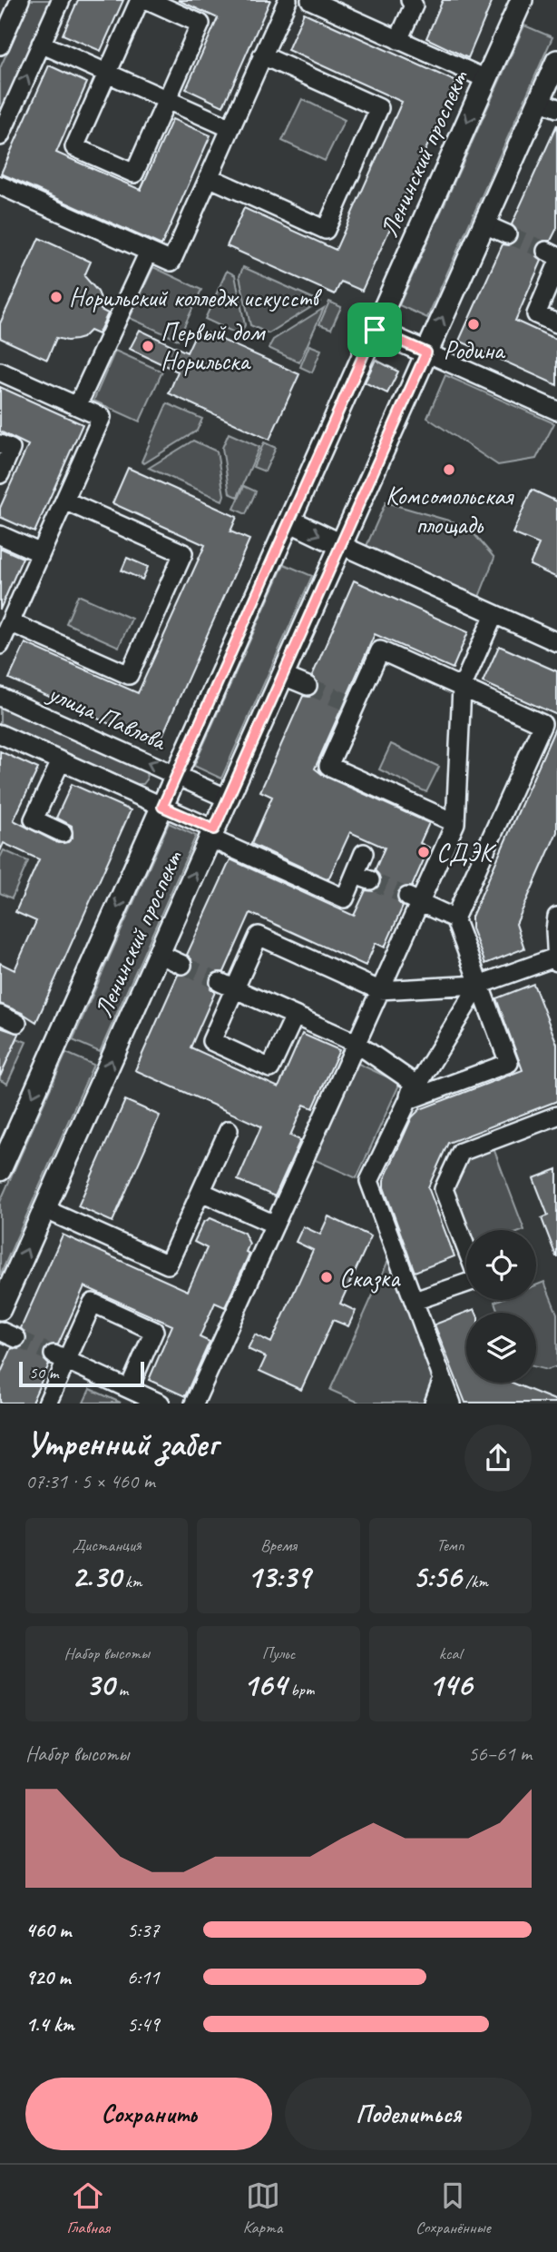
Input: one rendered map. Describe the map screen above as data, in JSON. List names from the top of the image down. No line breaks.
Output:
{"streets":{"main road":["Ленинский проспект"],"street":["улица Павлова"]},"crossings":[["Ленинский проспект","улица Павлова"]],"places":["Норильский колледж искусств","Родина","Первый дом Норильска","Комсомольская площадь","СДЭК","Сказка"],"scale_bar":"50 m","page":{"scale":"50 m","heading":["Утренний забег","07:31 · 5 × 460 m"],"stats":[["Дистанция","2.30 km"],["Время","13:39"],["Темп","5:56 /km"],["Набор высоты","30 m"],["Пульс","164 bpm"],["kcal","146"]],"chart":["Набор высоты","56–61 m"],"list":[{"name":"460 m","note":"5:37"},{"name":"920 m","note":"6:11"},{"name":"1.4 km","note":"5:49"}],"buttons":["Сохранить","Поделиться"],"tabs":["Главная","Карта","Сохранённые"]}}
